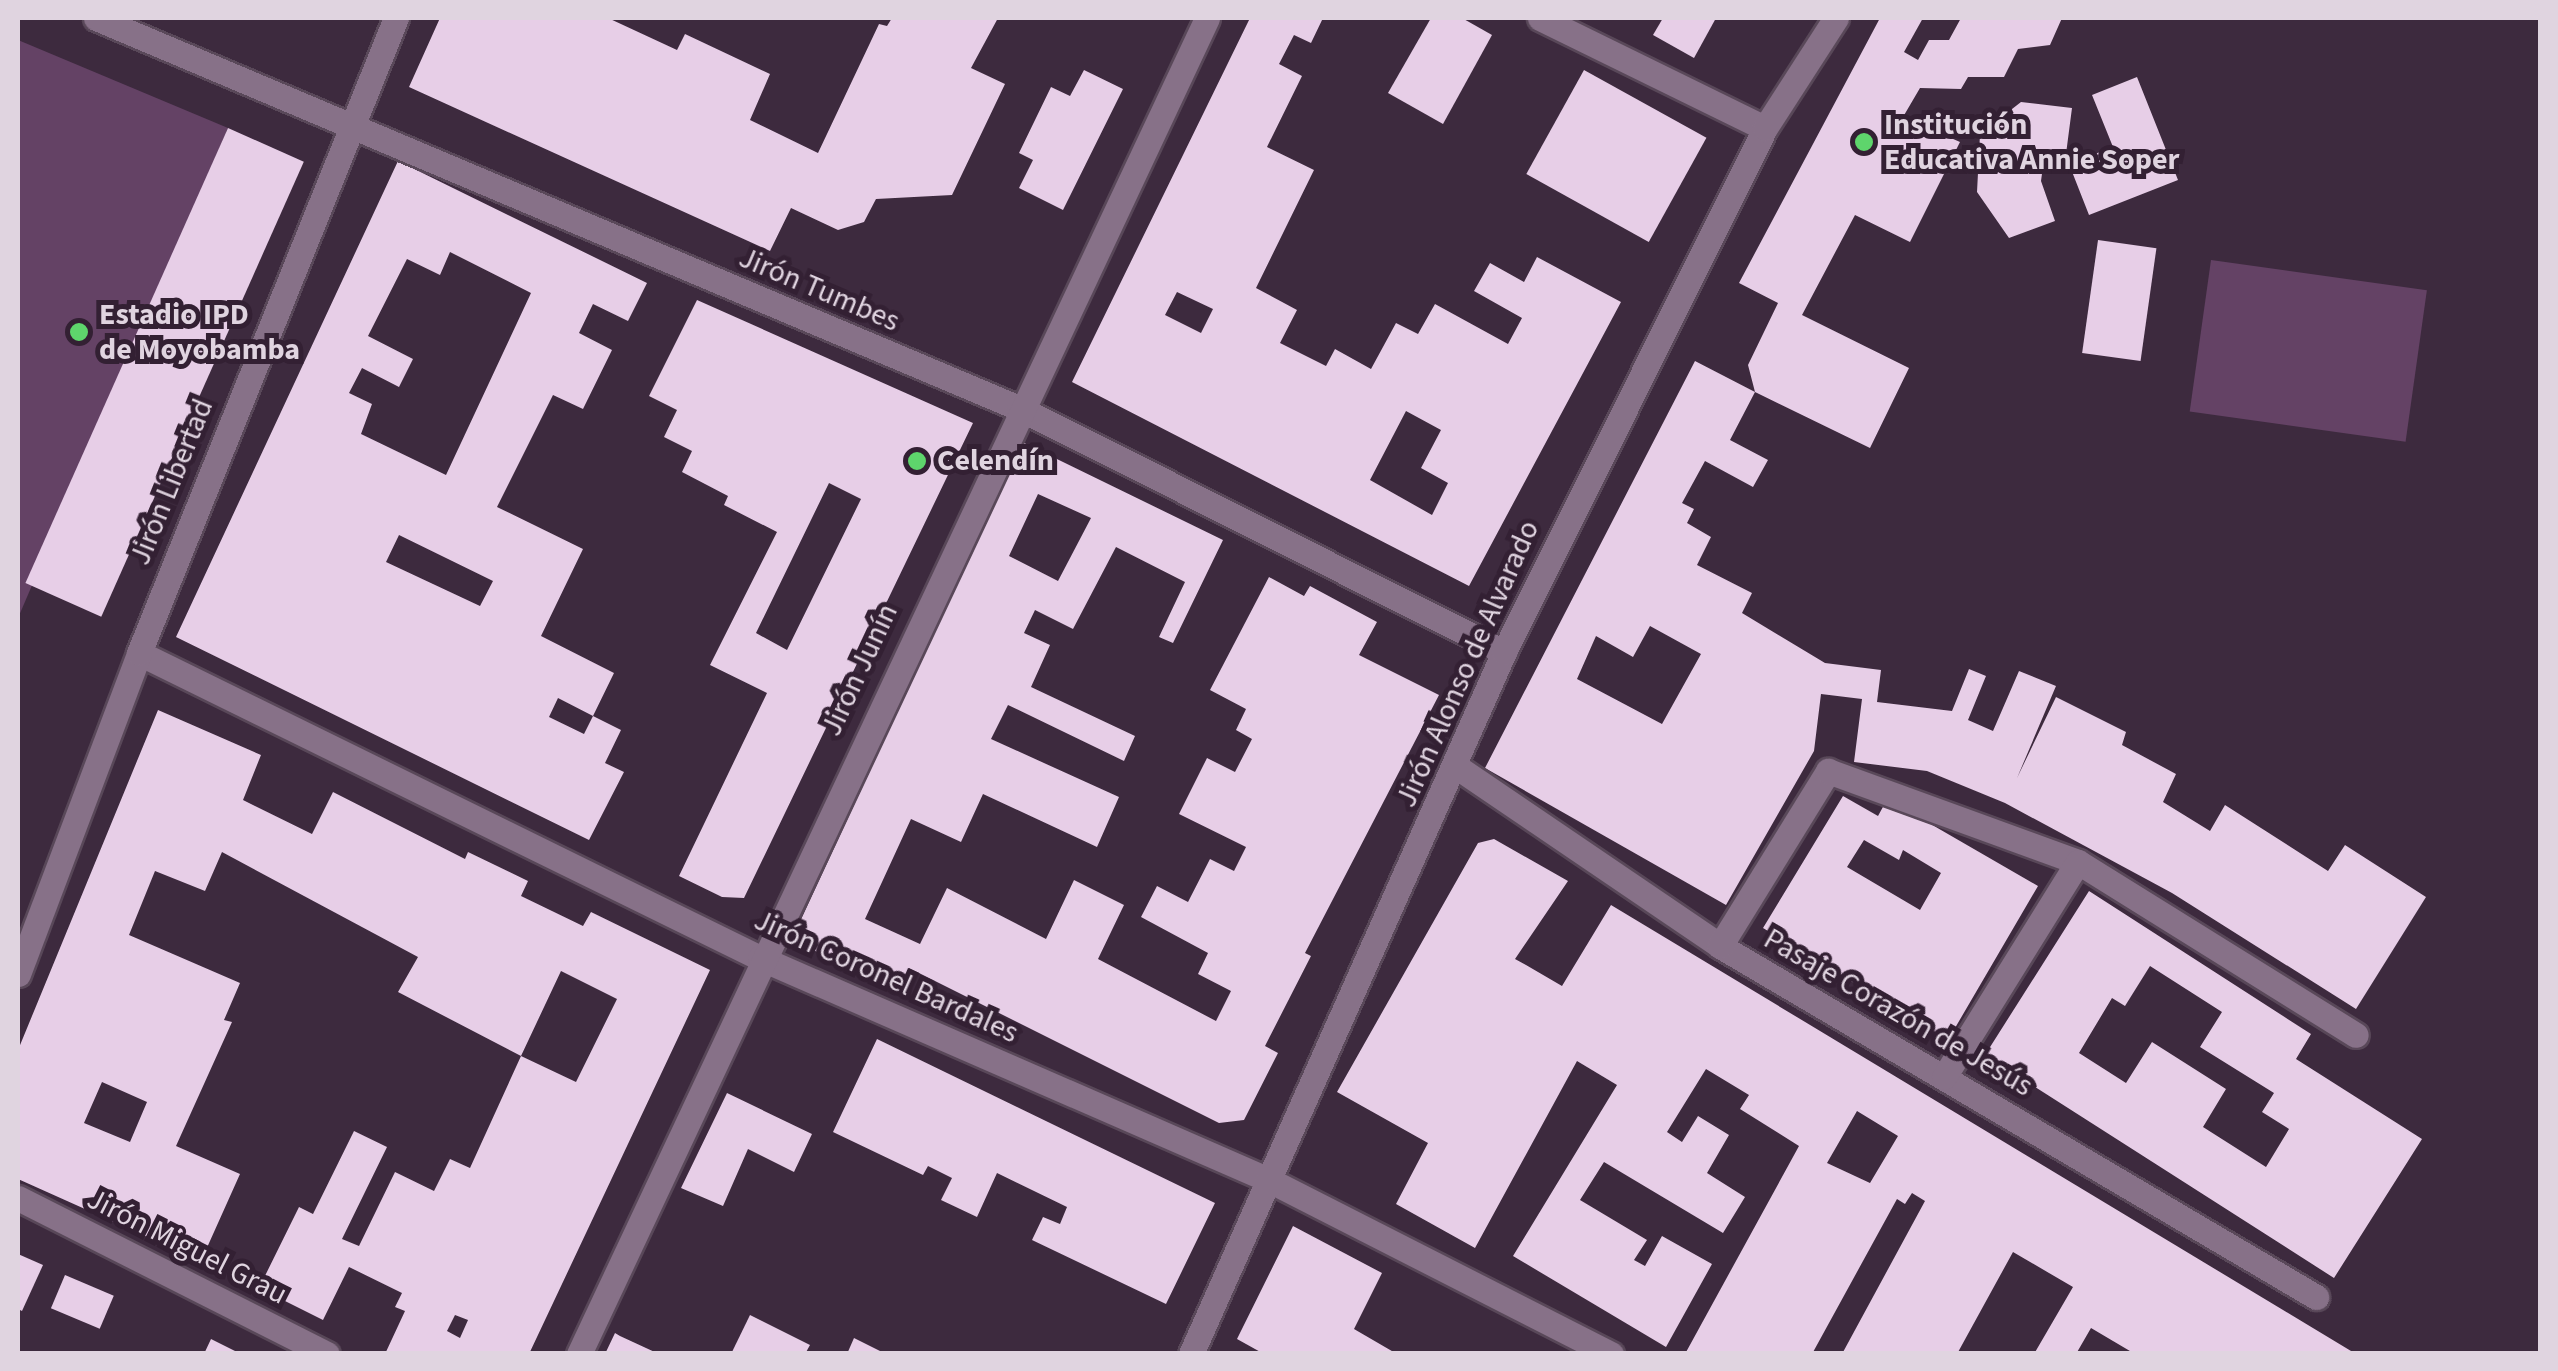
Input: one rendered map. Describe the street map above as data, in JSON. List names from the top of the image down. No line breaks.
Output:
{"streets":{"street":["Jirón Tumbes","Jirón Libertad","Jirón Alonso de Alvarado","Jirón Junín","Jirón Coronel Bardales","Pasaje Corazón de Jesús","Jirón Miguel Grau"]},"crossings":[["Jirón Tumbes","Jirón Libertad"],["Jirón Tumbes","Jirón Alonso de Alvarado"],["Jirón Tumbes","Jirón Junín"],["Jirón Libertad","Jirón Coronel Bardales"],["Jirón Alonso de Alvarado","Jirón Coronel Bardales"],["Jirón Alonso de Alvarado","Pasaje Corazón de Jesús"],["Jirón Junín","Jirón Coronel Bardales"]],"places":["Institución Educativa Annie Soper","Estadio IPD de Moyobamba","Celendín"]}
